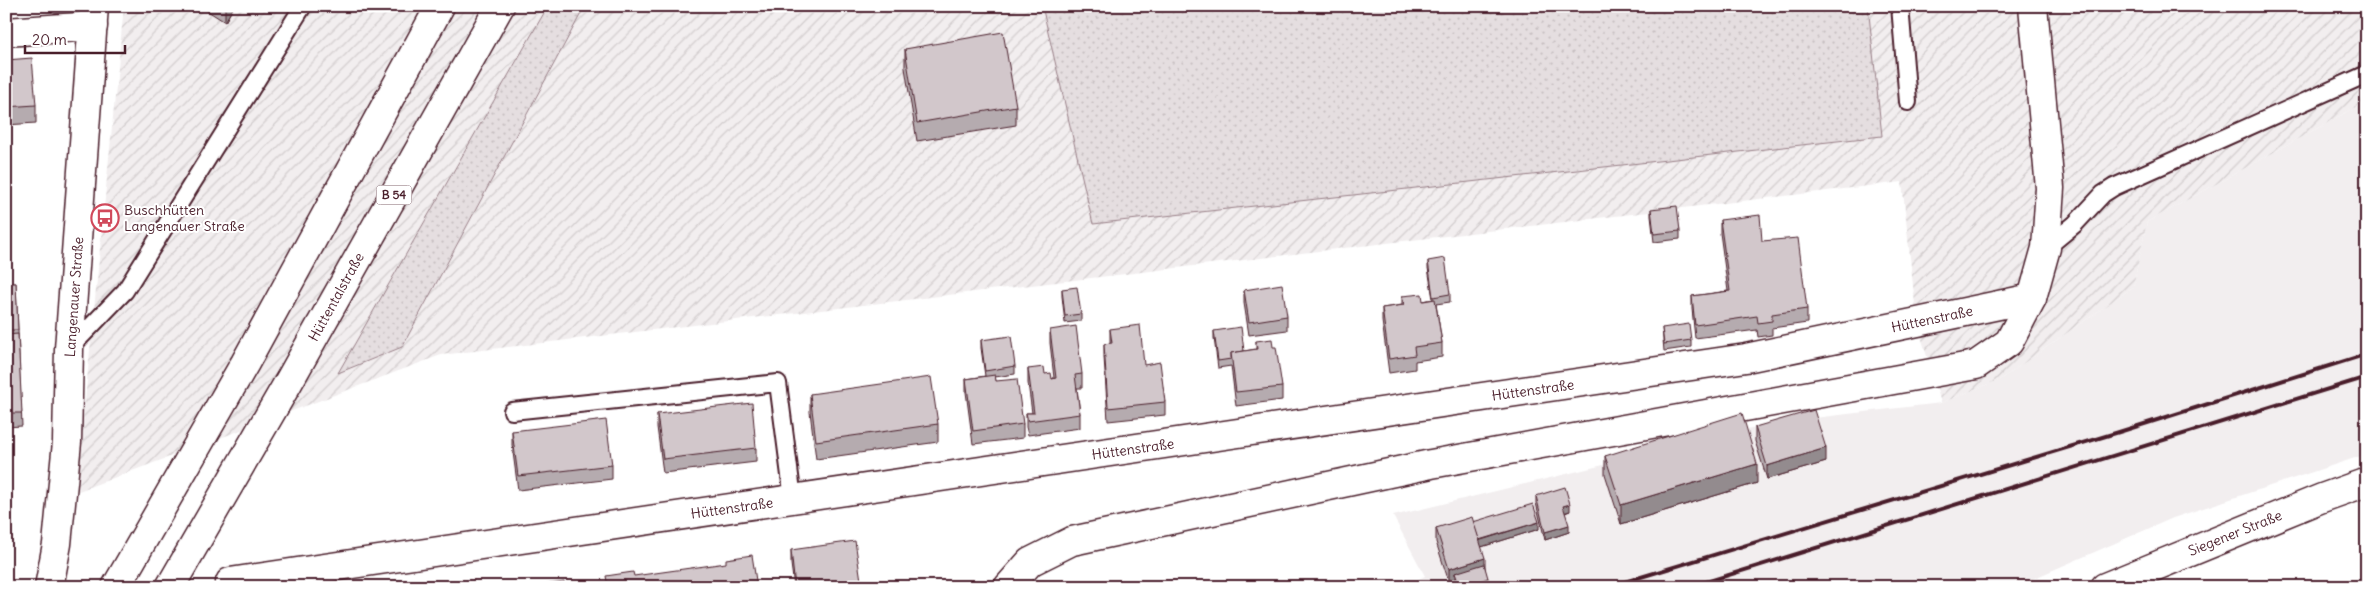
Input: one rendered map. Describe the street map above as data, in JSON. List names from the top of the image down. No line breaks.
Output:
{"streets":{"main road":["B 54","Langenauer Straße","Hüttentalstraße","Hüttenstraße","Siegener Straße"]},"places":{"bus stop":["Buschhütten Langenauer Straße"]},"scale_bar":"20 m"}
